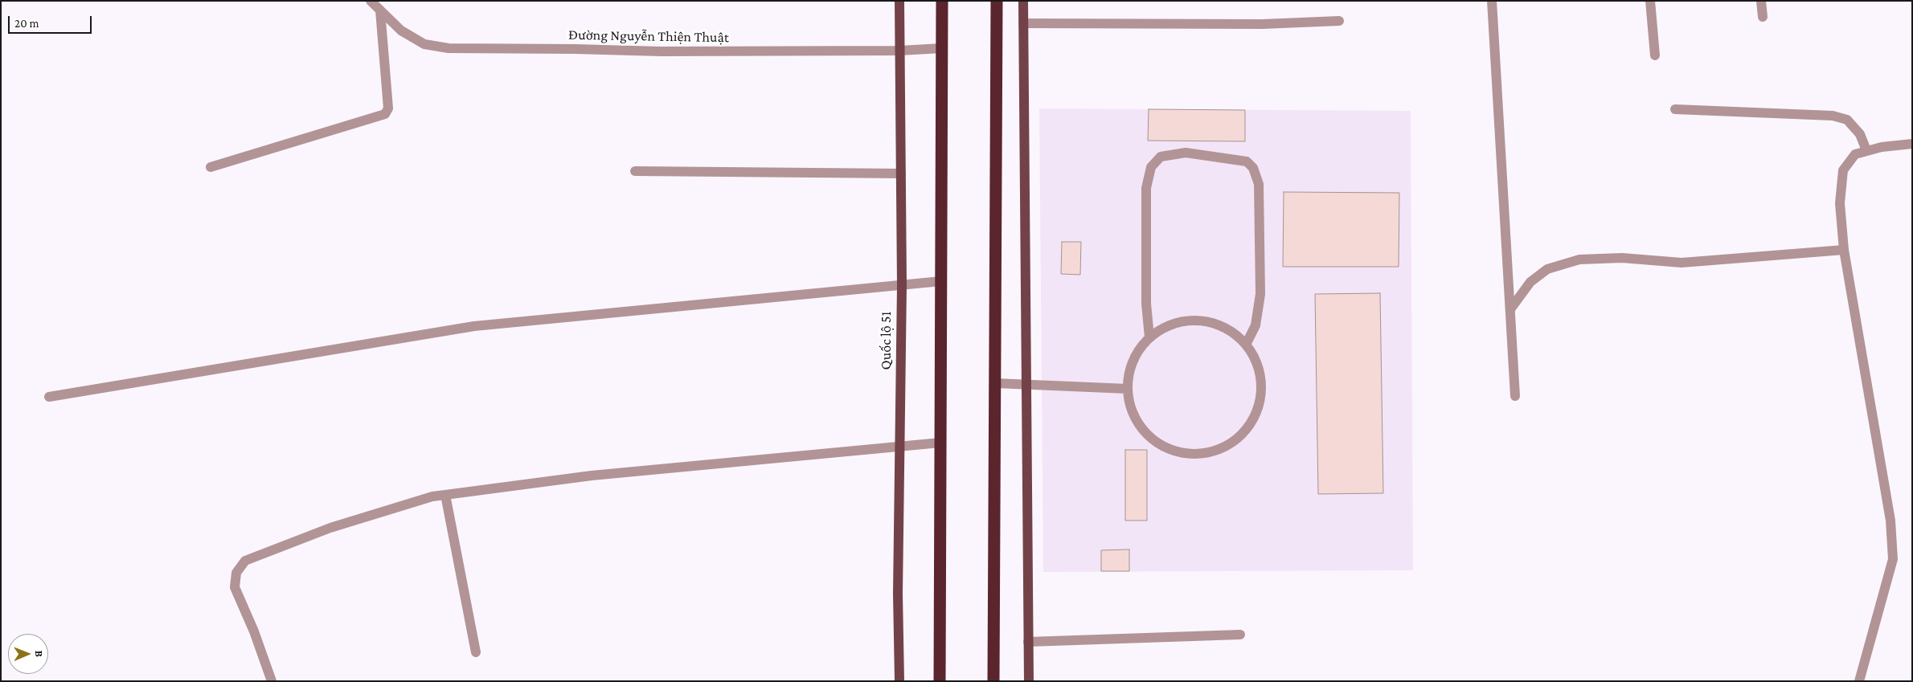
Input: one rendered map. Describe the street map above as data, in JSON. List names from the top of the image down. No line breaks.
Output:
{"streets":{"main road":["Quốc lộ 51"],"street":["Đường Nguyễn Thiện Thuật"]},"crossings":[["Đường Nguyễn Thiện Thuật","Quốc lộ 51"]],"scale_bar":"20 m","north":"right"}
